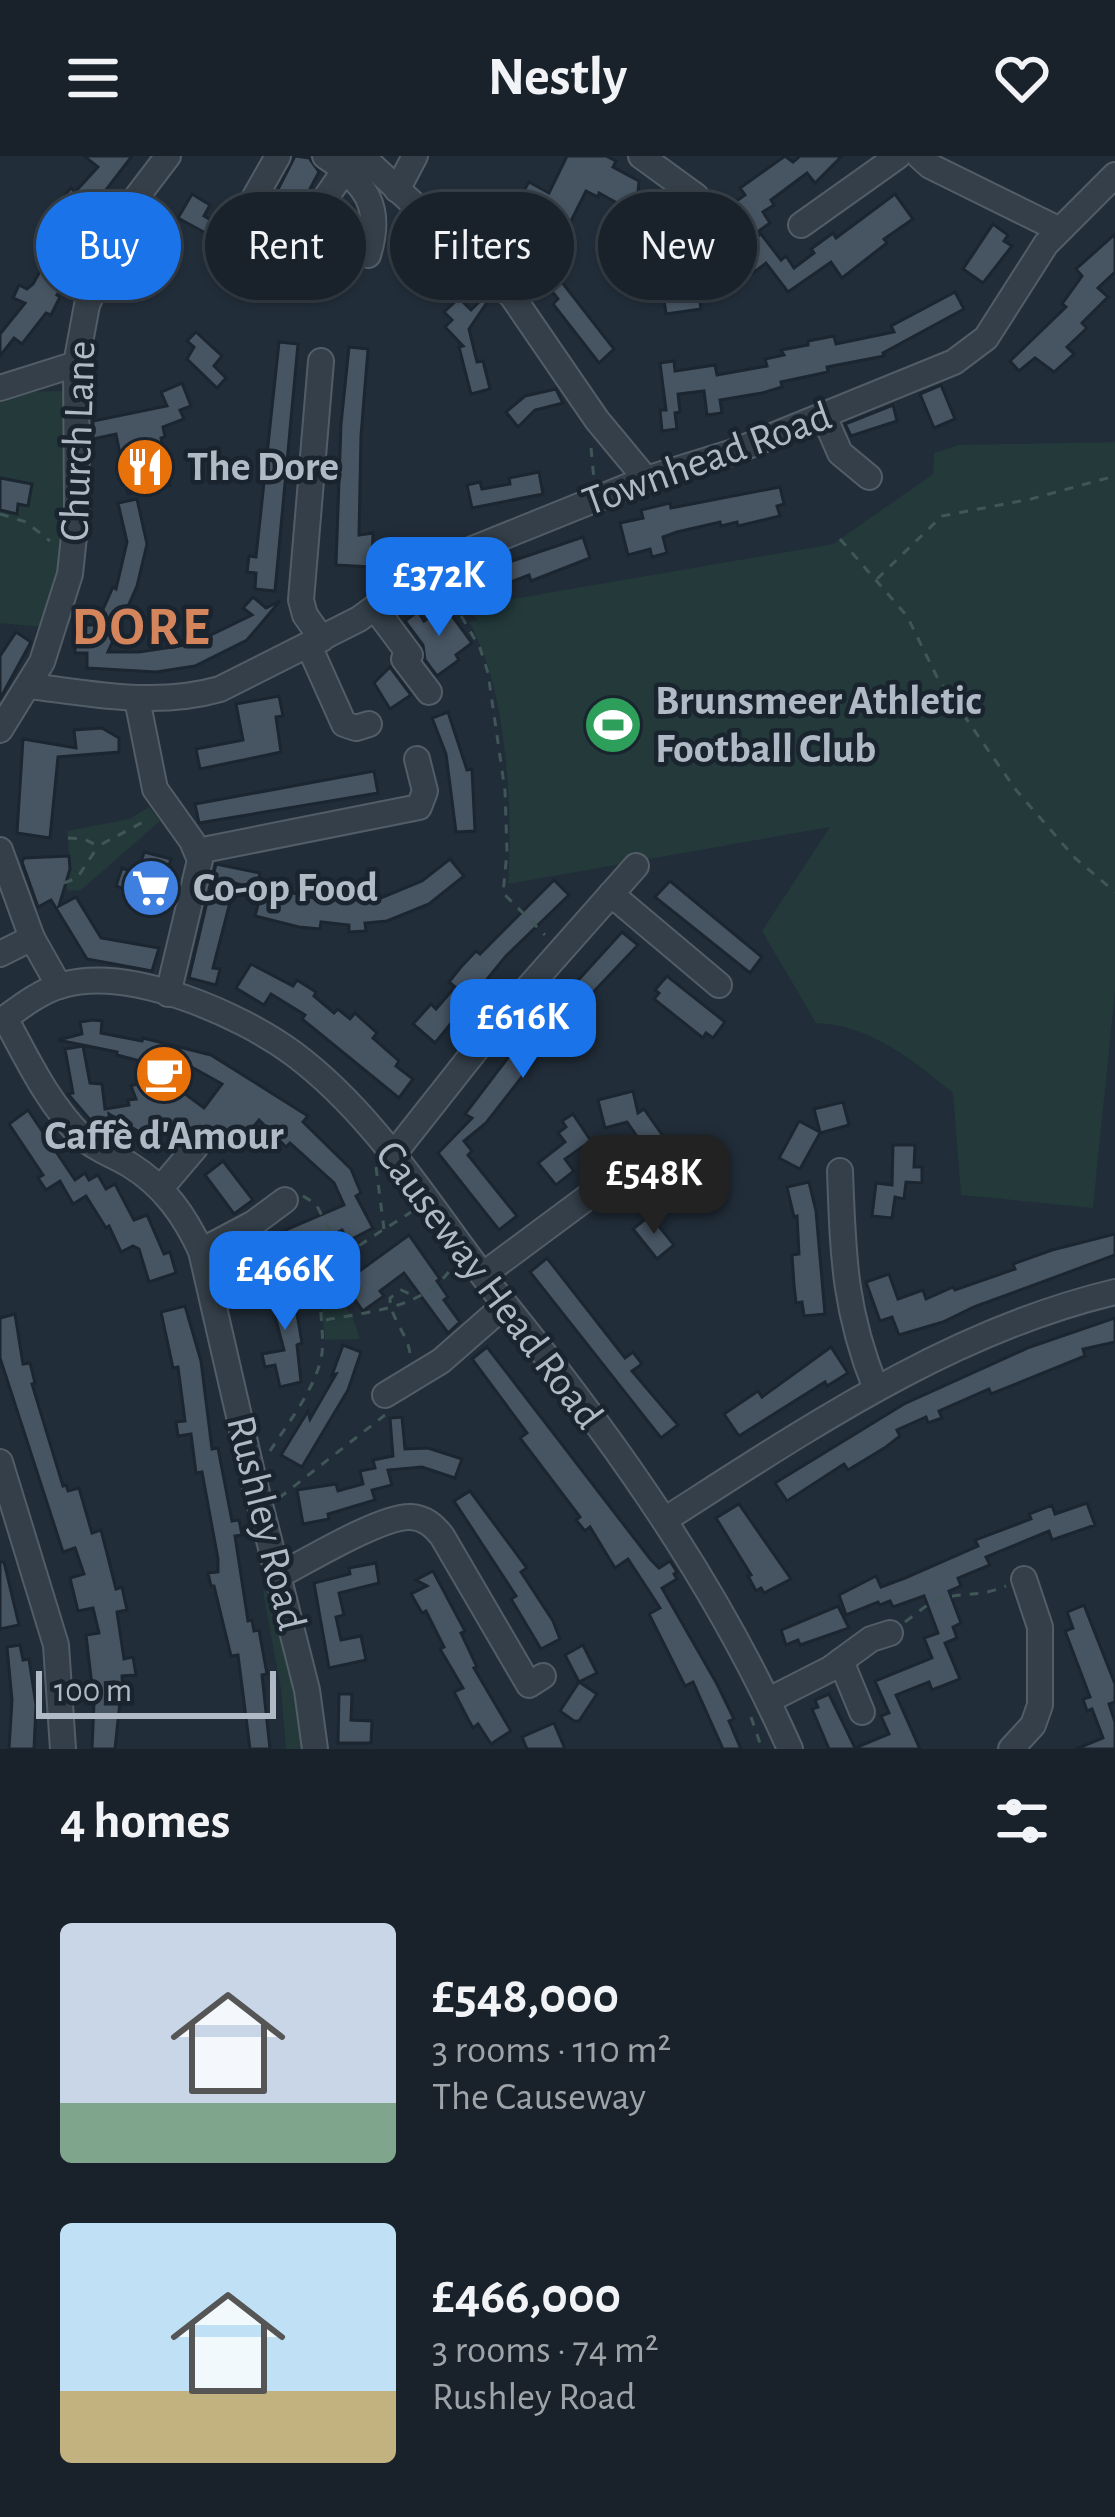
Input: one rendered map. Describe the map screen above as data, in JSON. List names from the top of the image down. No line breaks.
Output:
{"streets":{"street":["Church Lane","Townhead Road","Causeway Head Road","Rushley Road"]},"crossings":[["Church Lane","Townhead Road"]],"districts":["DORE"],"places":{"restaurant":["The Dore"],"sports":["Brunsmeer Athletic Football Club"],"supermarket":["Co-op Food"],"cafe":["Caffè d'Amour"]},"scale_bar":"100 m","page":{"header":"Nestly","chip":["Buy","Rent","Filters","New"],"price":["£372K","£616K","£548K","£466K"],"scale":"100 m","heading":"4 homes","list":[{"name":"£548,000","note":"3 rooms · 110 m² · The Causeway"},{"name":"£466,000","note":"3 rooms · 74 m² · Rushley Road"}]}}
